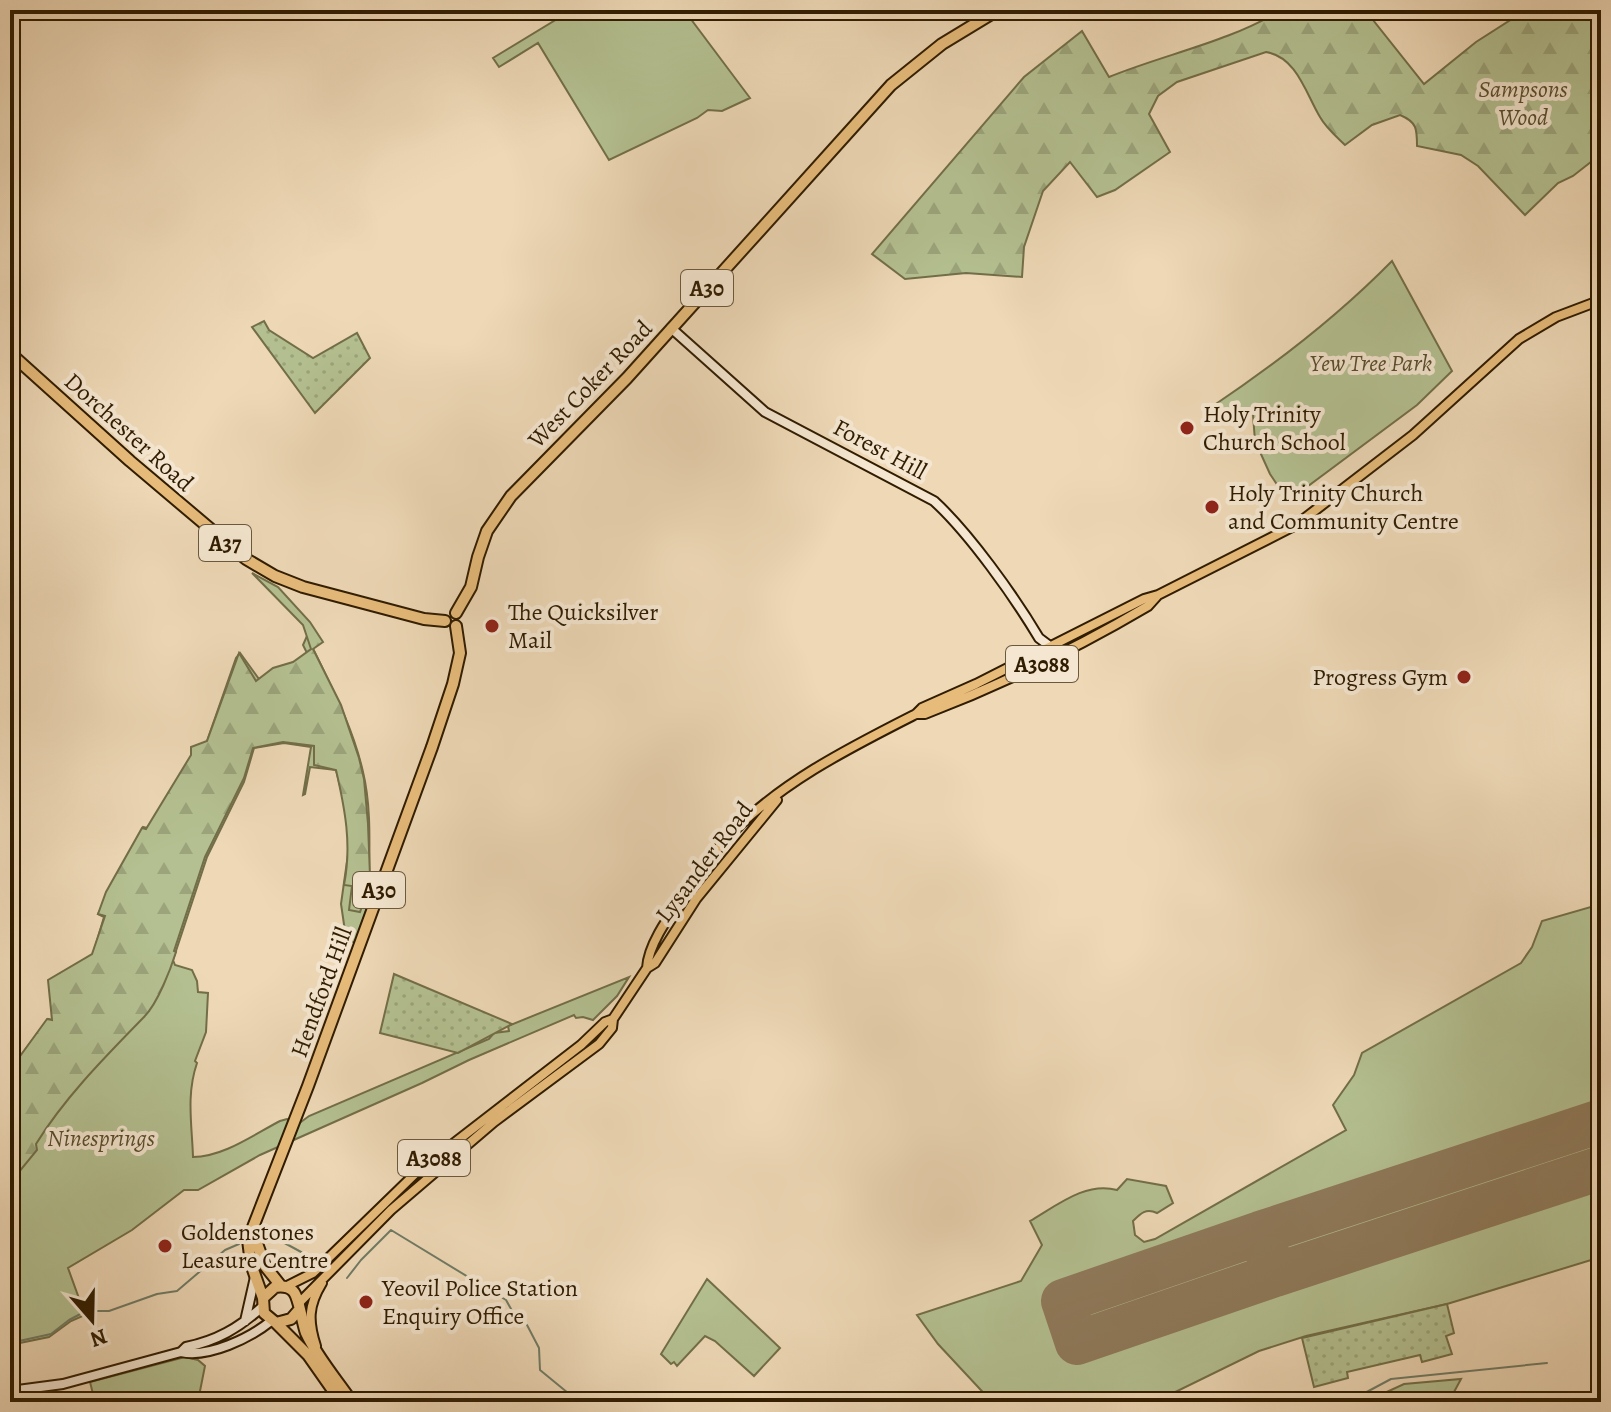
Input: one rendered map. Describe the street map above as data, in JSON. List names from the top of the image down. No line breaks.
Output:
{"streets":{"highway":["A30","West Coker Road","Dorchester Road","A37","Hendford Hill"],"main road":["A3088","Lysander Road"],"street":["Forest Hill"]},"crossings":[["West Coker Road","Forest Hill"],["West Coker Road","Hendford Hill"],["Dorchester Road","Hendford Hill"],["Forest Hill","Lysander Road"],["A3088","Lysander Road"],["A3088","Hendford Hill"],["Lysander Road","Hendford Hill"]],"parks":["Sampsons Wood","Yew Tree Park","Ninesprings"],"places":["Holy Trinity Church School","Holy Trinity Church and Community Centre","The Quicksilver Mail","Progress Gym","Goldenstones Leasure Centre","Yeovil Police Station Enquiry Office"],"north":"bottom"}
